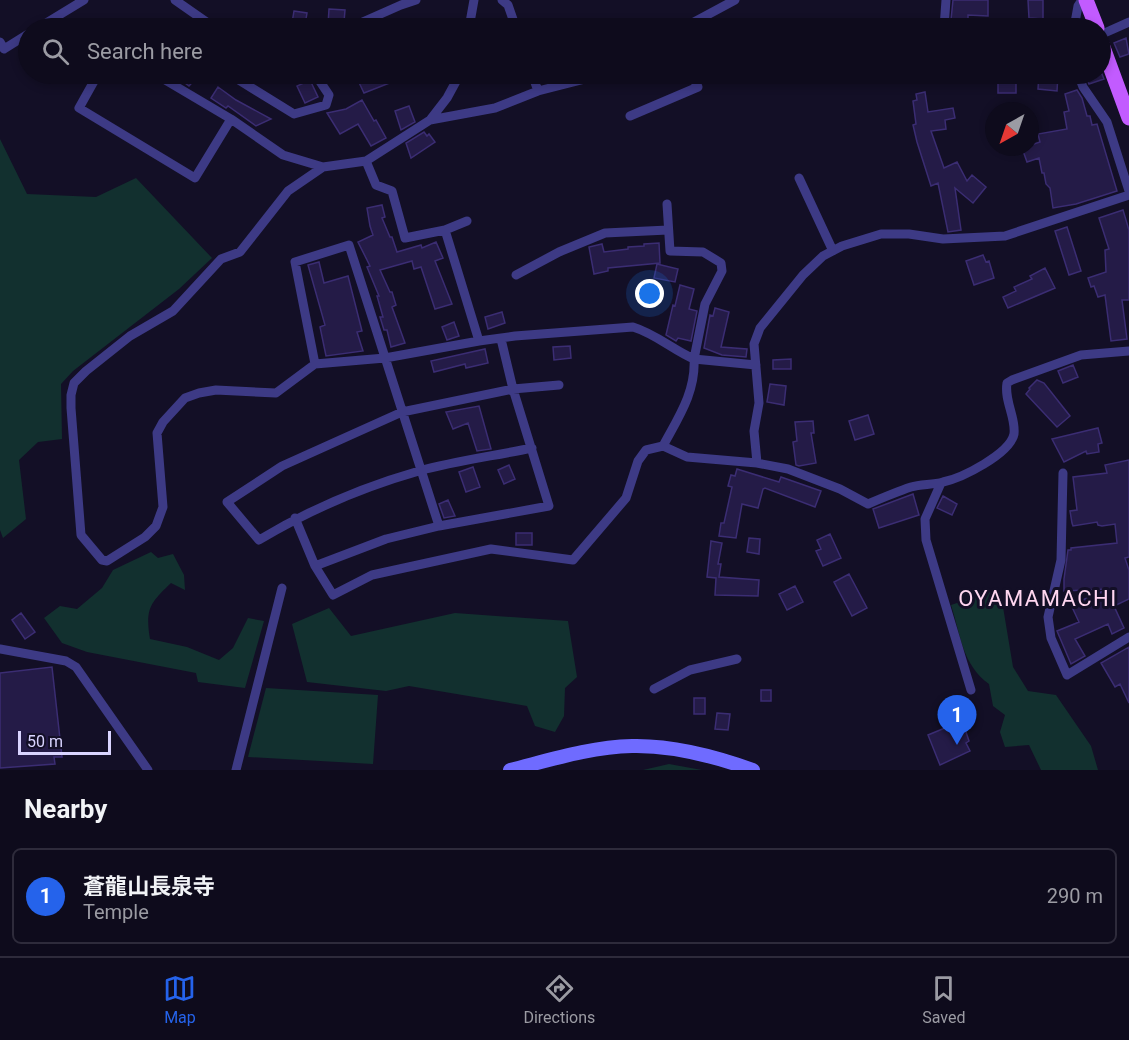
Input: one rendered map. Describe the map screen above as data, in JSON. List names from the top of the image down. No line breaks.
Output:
{"districts":["OYAMAMACHI"],"scale_bar":"50 m","north":"bottom left","page":{"search":"Search here","pins":"1","scale":"50 m","heading":"Nearby","list":[{"mark":"1","name":"蒼龍山長泉寺","note":"Temple","value":"290 m"}],"nav":["Map","Directions","Saved"]}}
